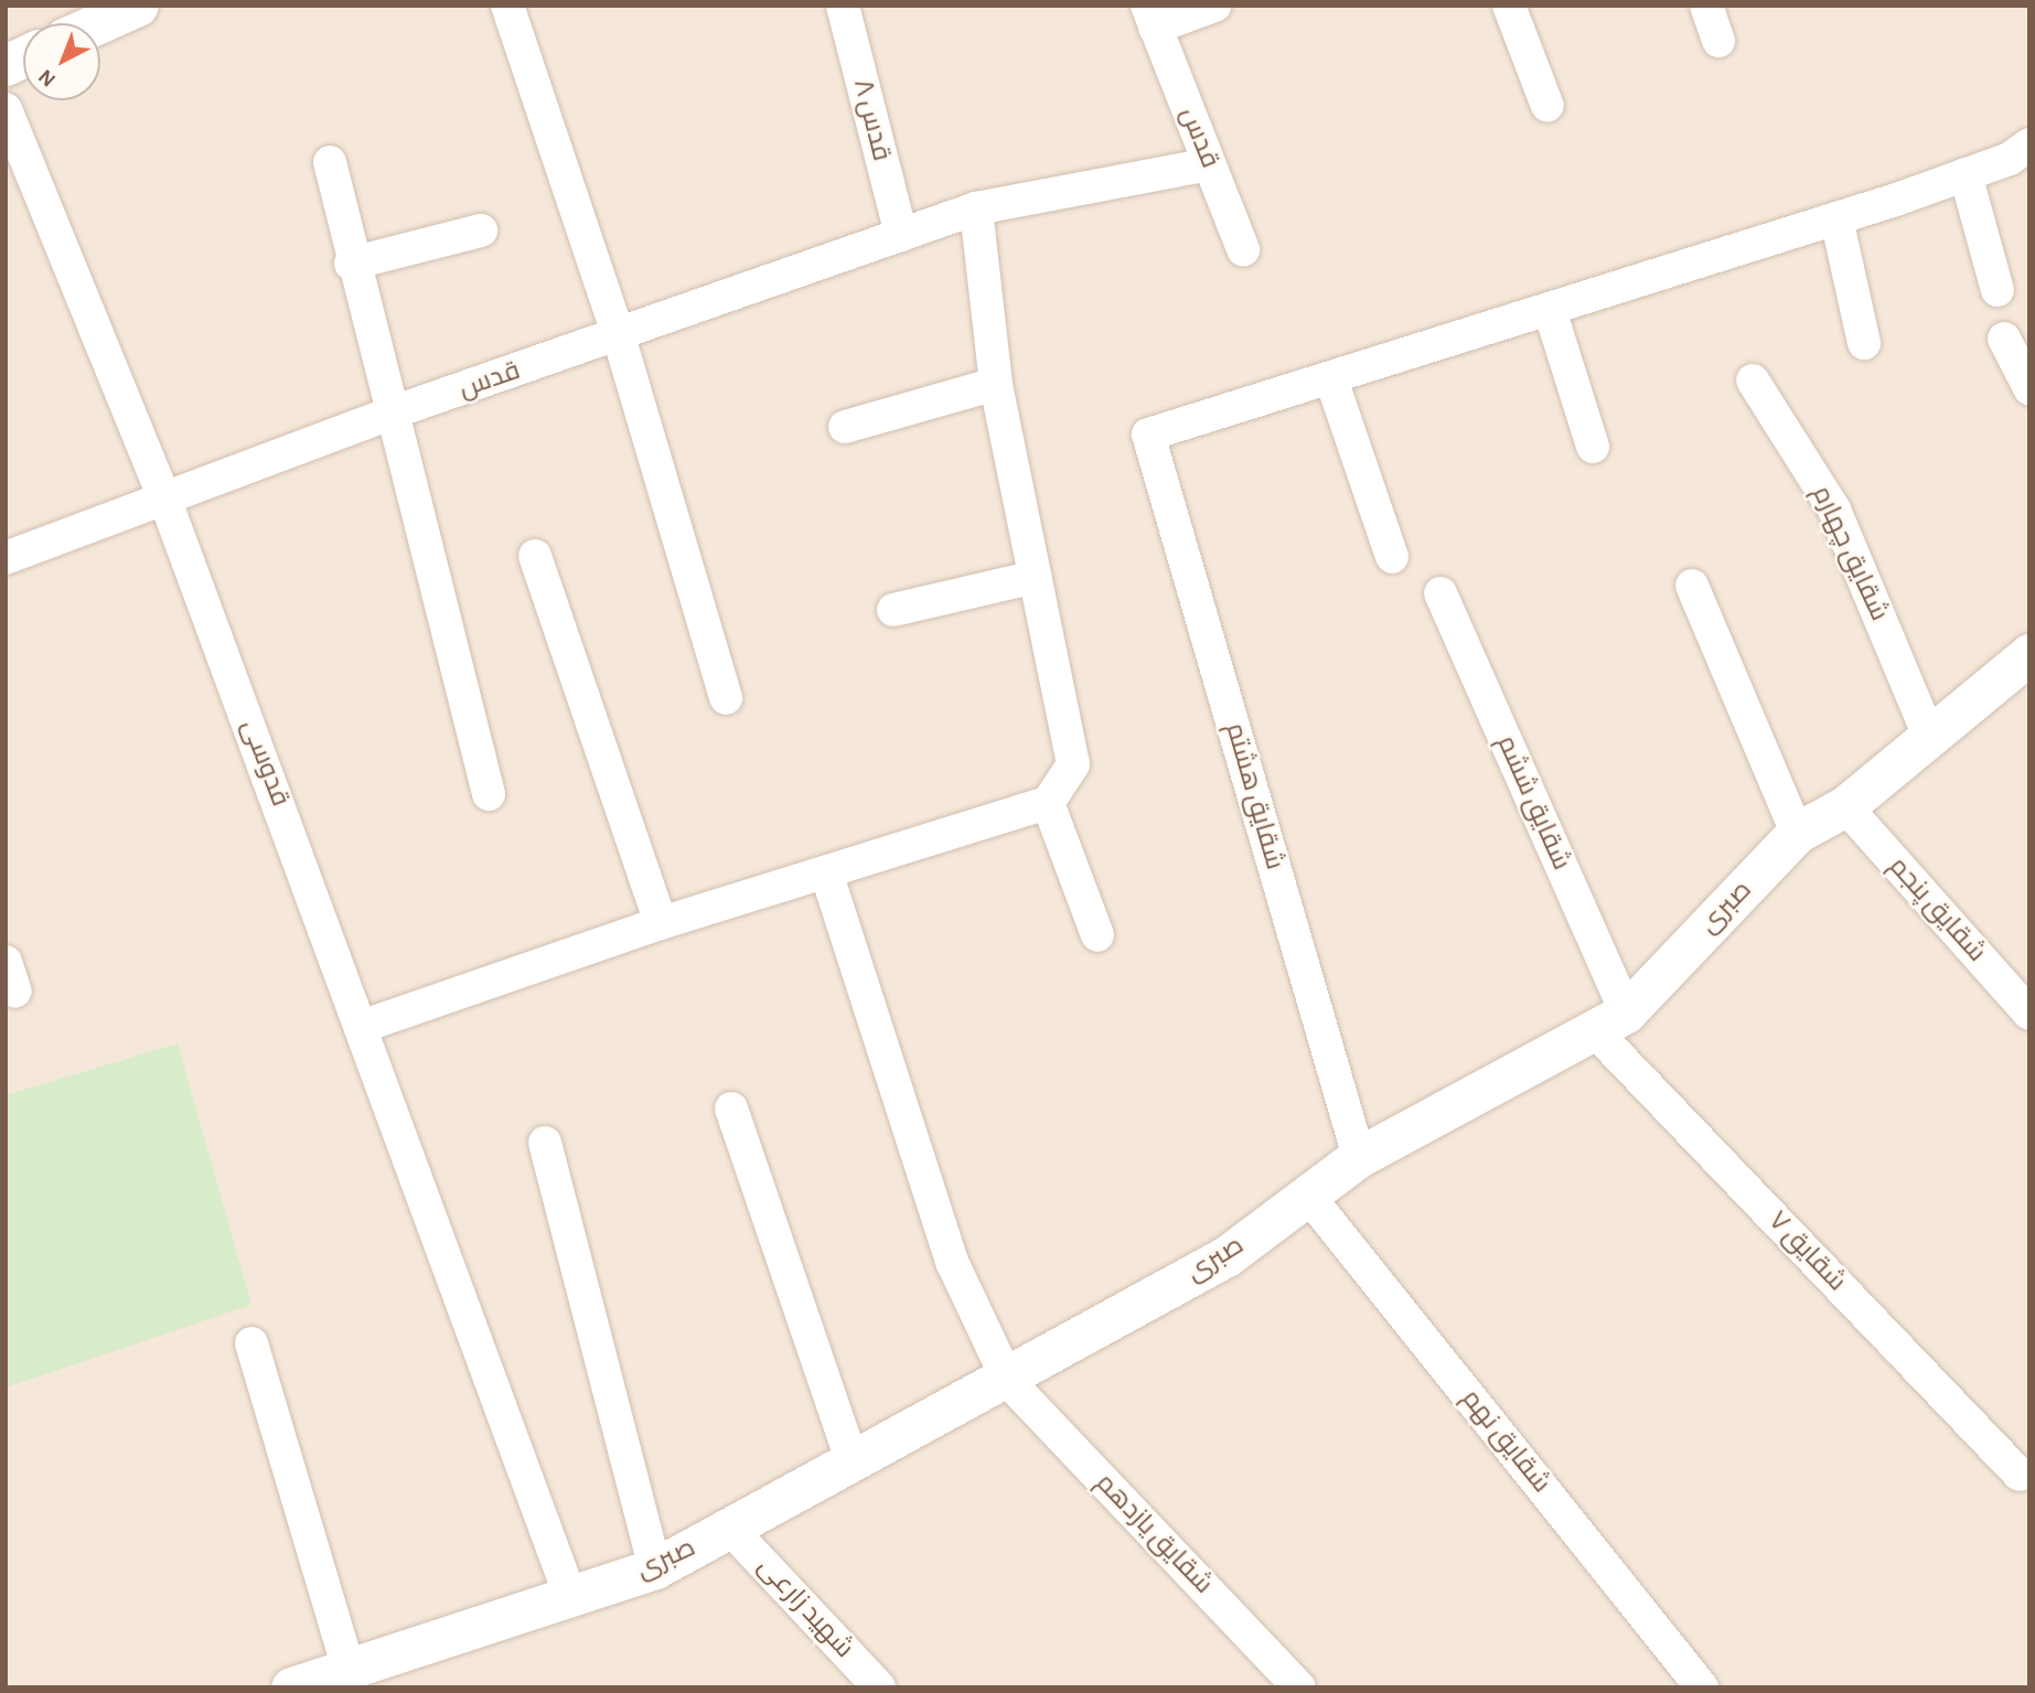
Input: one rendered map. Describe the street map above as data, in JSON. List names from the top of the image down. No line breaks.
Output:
{"streets":{"street":["قدس ۸","قدس","شقایق چهارم","قدوسی","شقایق هشتم","شقایق ششم","صبری","شقایق پنجم","شقایق ۷","شقایق نهم","شقایق یازدهم","شهید زارعی"]},"crossings":[["قدس ۸","قدس"],["قدس","قدوسی"],["شقایق چهارم","صبری"],["قدوسی","صبری"],["شقایق هشتم","صبری"],["شقایق ششم","صبری"],["شقایق ششم","شقایق ۷"],["صبری","شقایق پنجم"],["صبری","شقایق ۷"],["صبری","شقایق نهم"],["صبری","شقایق یازدهم"],["صبری","شهید زارعی"]],"north":"bottom left"}
